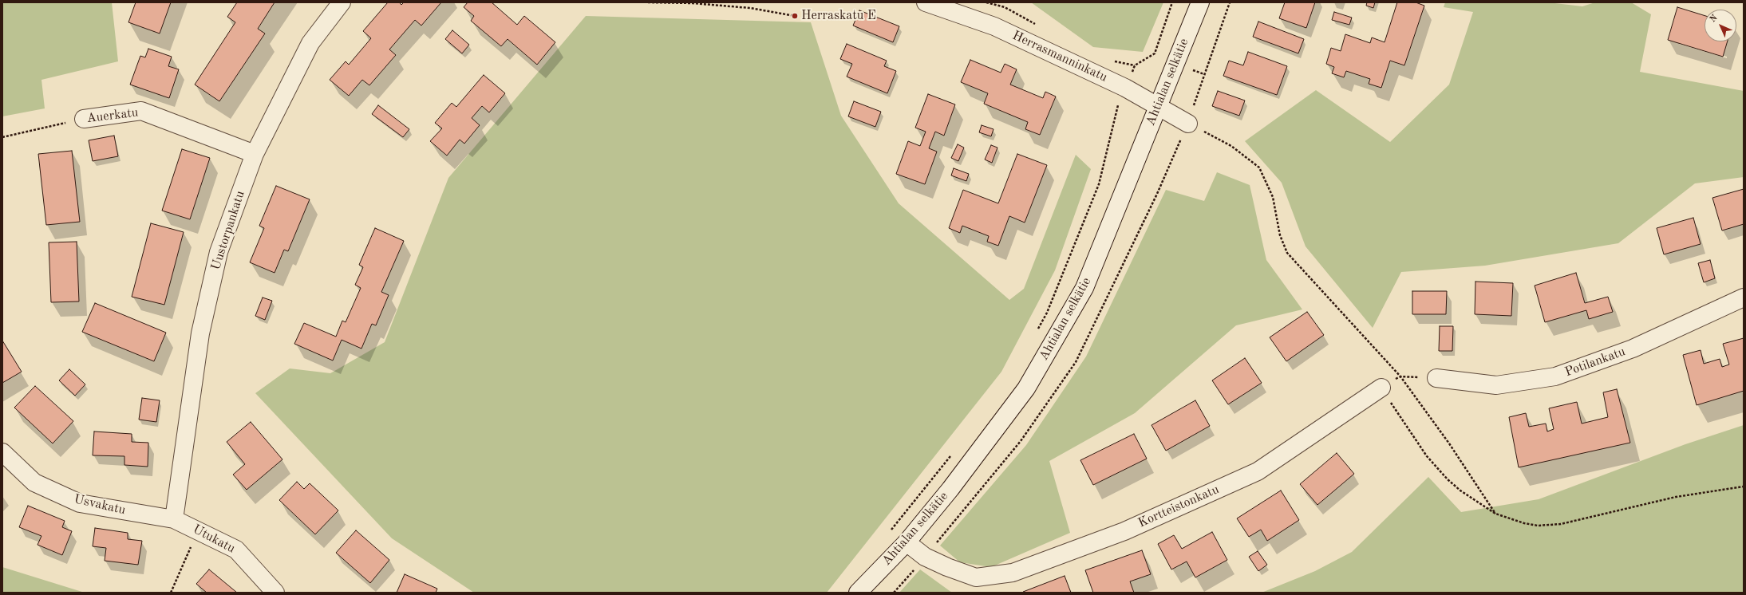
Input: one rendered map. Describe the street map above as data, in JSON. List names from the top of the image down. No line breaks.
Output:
{"streets":{"street":["Herrasmanninkatu","Ahtialan selkätie","Auerkatu","Uustorpankatu","Potilankatu","Usvakatu","Kortteistonkatu","Utukatu"]},"crossings":[["Herrasmanninkatu","Ahtialan selkätie"],["Ahtialan selkätie","Kortteistonkatu"],["Auerkatu","Uustorpankatu"],["Uustorpankatu","Usvakatu"],["Uustorpankatu","Utukatu"],["Usvakatu","Utukatu"]],"places":["Herraskatu E"],"north":"top left"}
